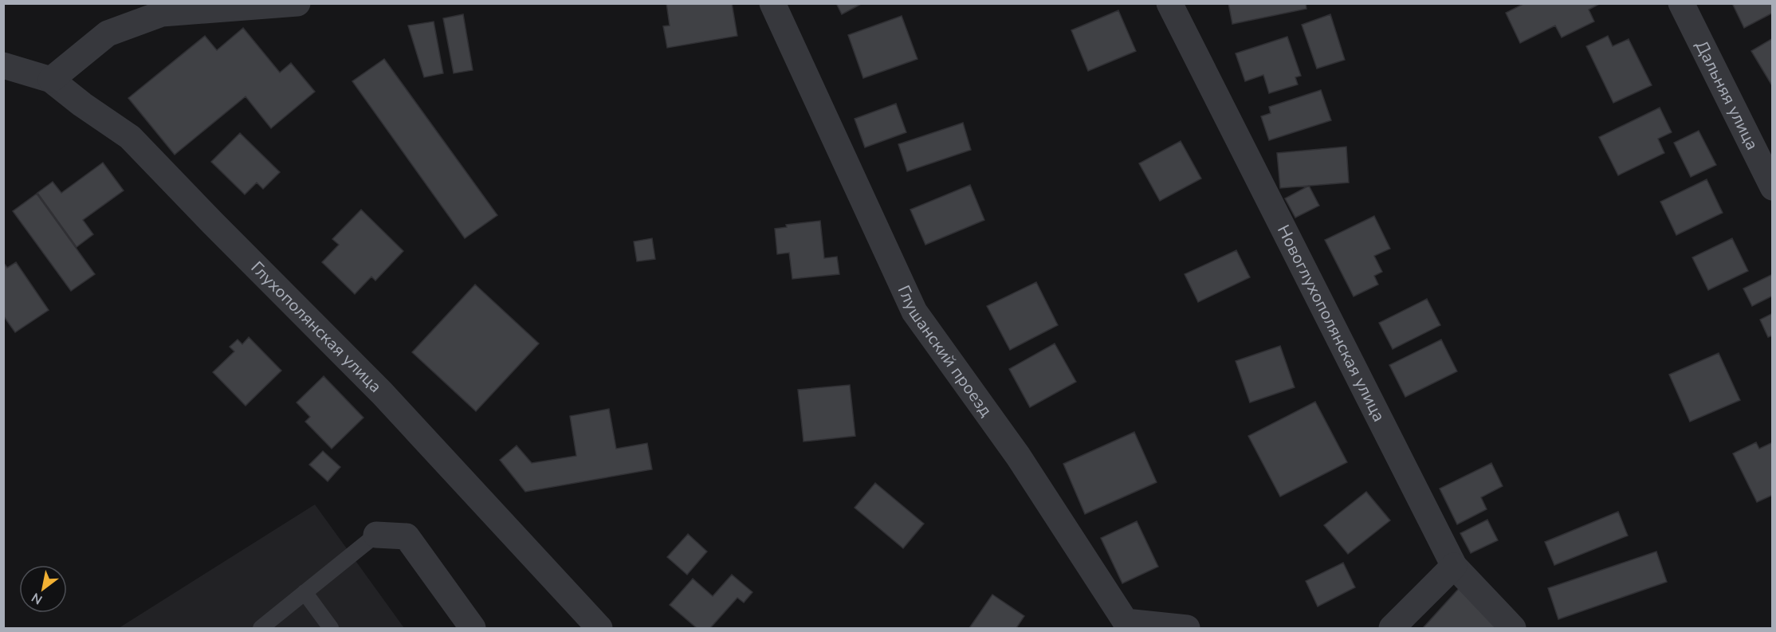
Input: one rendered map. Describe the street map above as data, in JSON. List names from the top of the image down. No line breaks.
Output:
{"streets":{"street":["Дальняя улица","Новоглухополянская улица","Глухополянская улица","Глушанский проезд"]},"north":"bottom left"}
